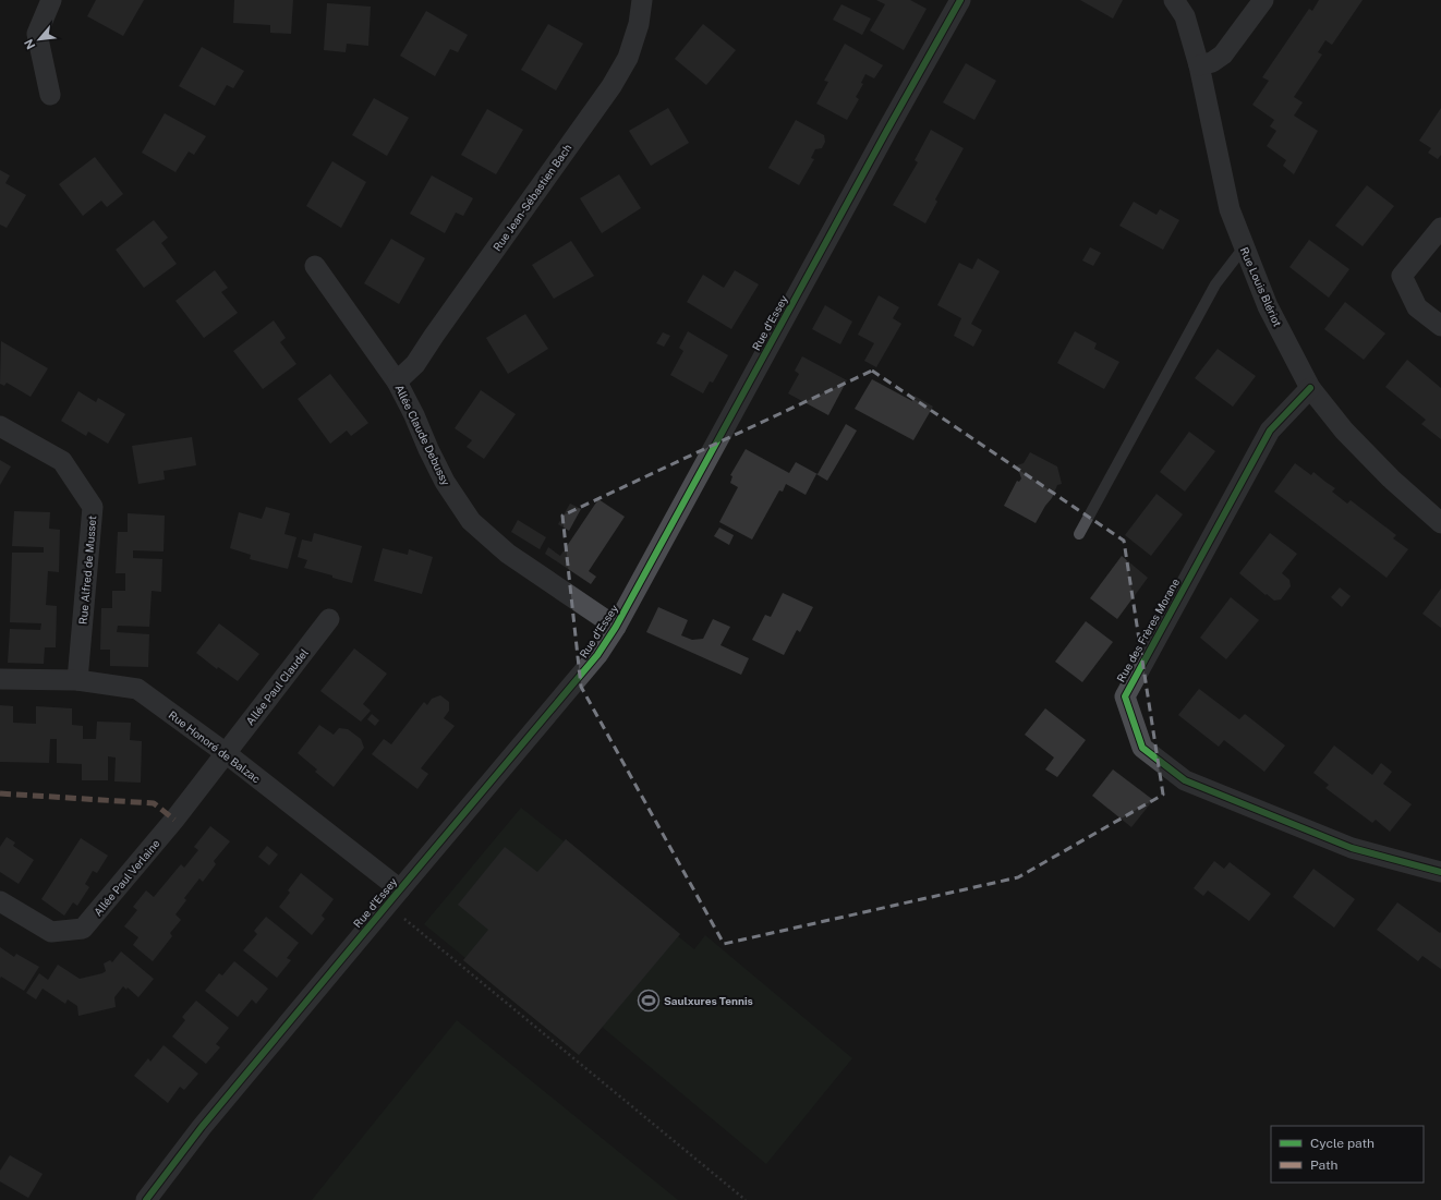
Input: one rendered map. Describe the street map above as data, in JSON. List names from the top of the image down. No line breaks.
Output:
{"streets":{"street":["Rue Jean-Sébastien Bach","Rue Louis Blériot","Rue d'Essey","Allée Claude Debussy","Rue Alfred de Musset","Rue des Frères Morane","Allée Paul Claudel","Rue Honoré de Balzac","Allée Paul Verlaine"]},"crossings":[["Rue Jean-Sébastien Bach","Allée Claude Debussy"],["Rue Louis Blériot","Rue des Frères Morane"],["Rue d'Essey","Allée Claude Debussy"],["Rue d'Essey","Rue Honoré de Balzac"],["Rue Alfred de Musset","Rue Honoré de Balzac"],["Allée Paul Claudel","Rue Honoré de Balzac"],["Allée Paul Claudel","Allée Paul Verlaine"],["Rue Honoré de Balzac","Allée Paul Verlaine"]],"places":{"sports":["Saulxures Tennis"]},"legend":["Cycle path","Path"],"north":"bottom left"}
